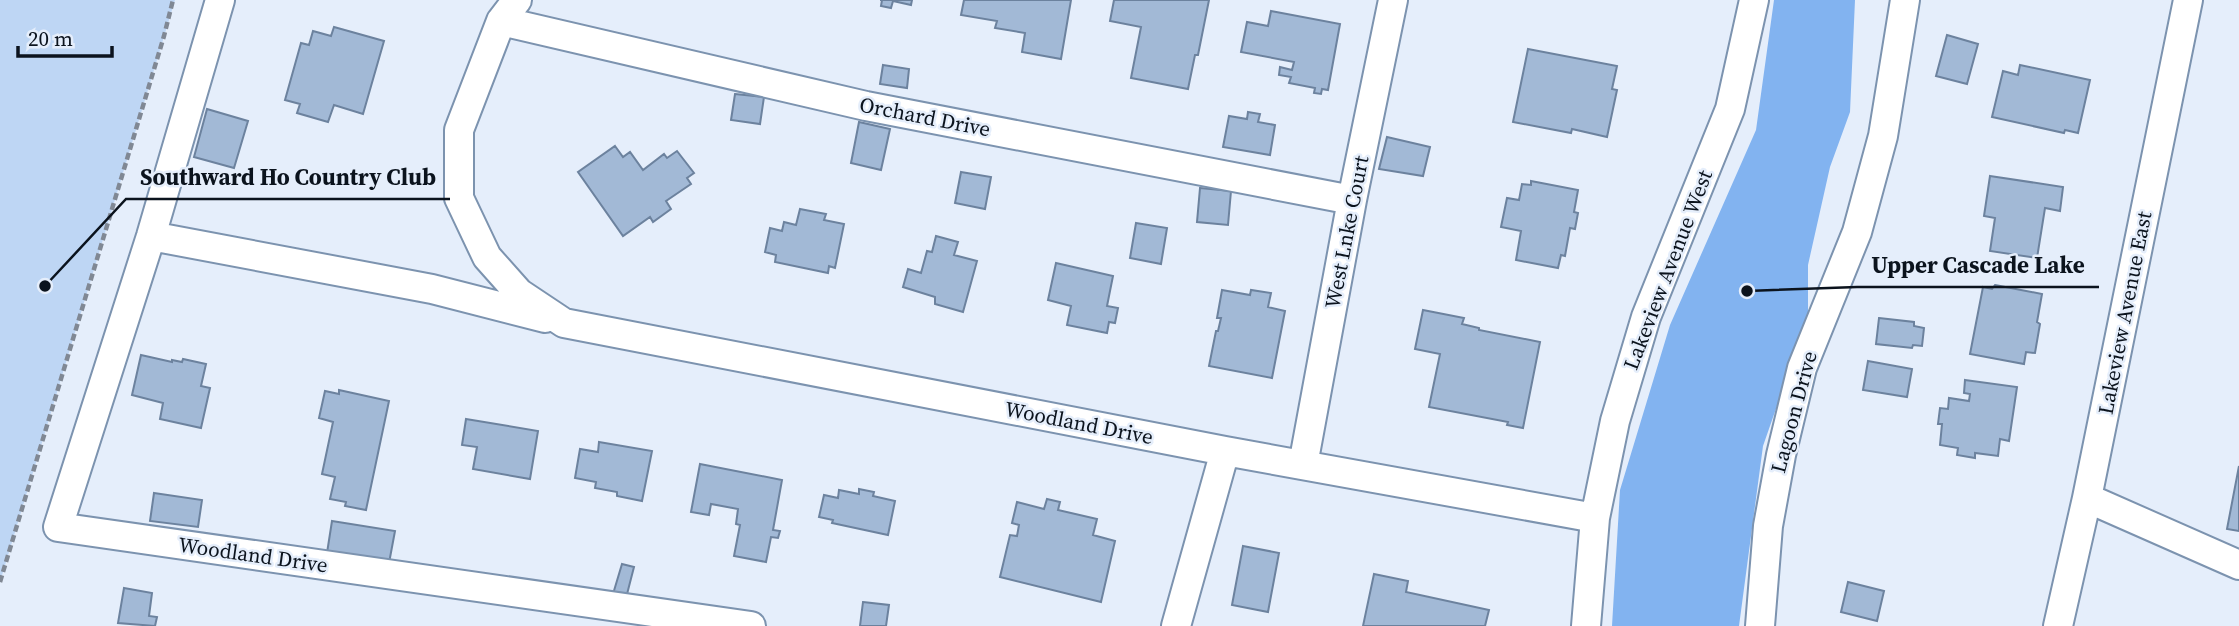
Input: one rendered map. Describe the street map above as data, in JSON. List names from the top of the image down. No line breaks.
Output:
{"streets":{"street":["Orchard Drive","West Lnke Court","Lakeview Avenue West","Lakeview Avenue East","Lagoon Drive","Woodland Drive"]},"crossings":[["Orchard Drive","West Lnke Court"],["Orchard Drive","Woodland Drive"],["West Lnke Court","Woodland Drive"],["Lakeview Avenue West","Woodland Drive"]],"places":["Southward Ho Country Club","Upper Cascade Lake"],"scale_bar":"20 m"}
